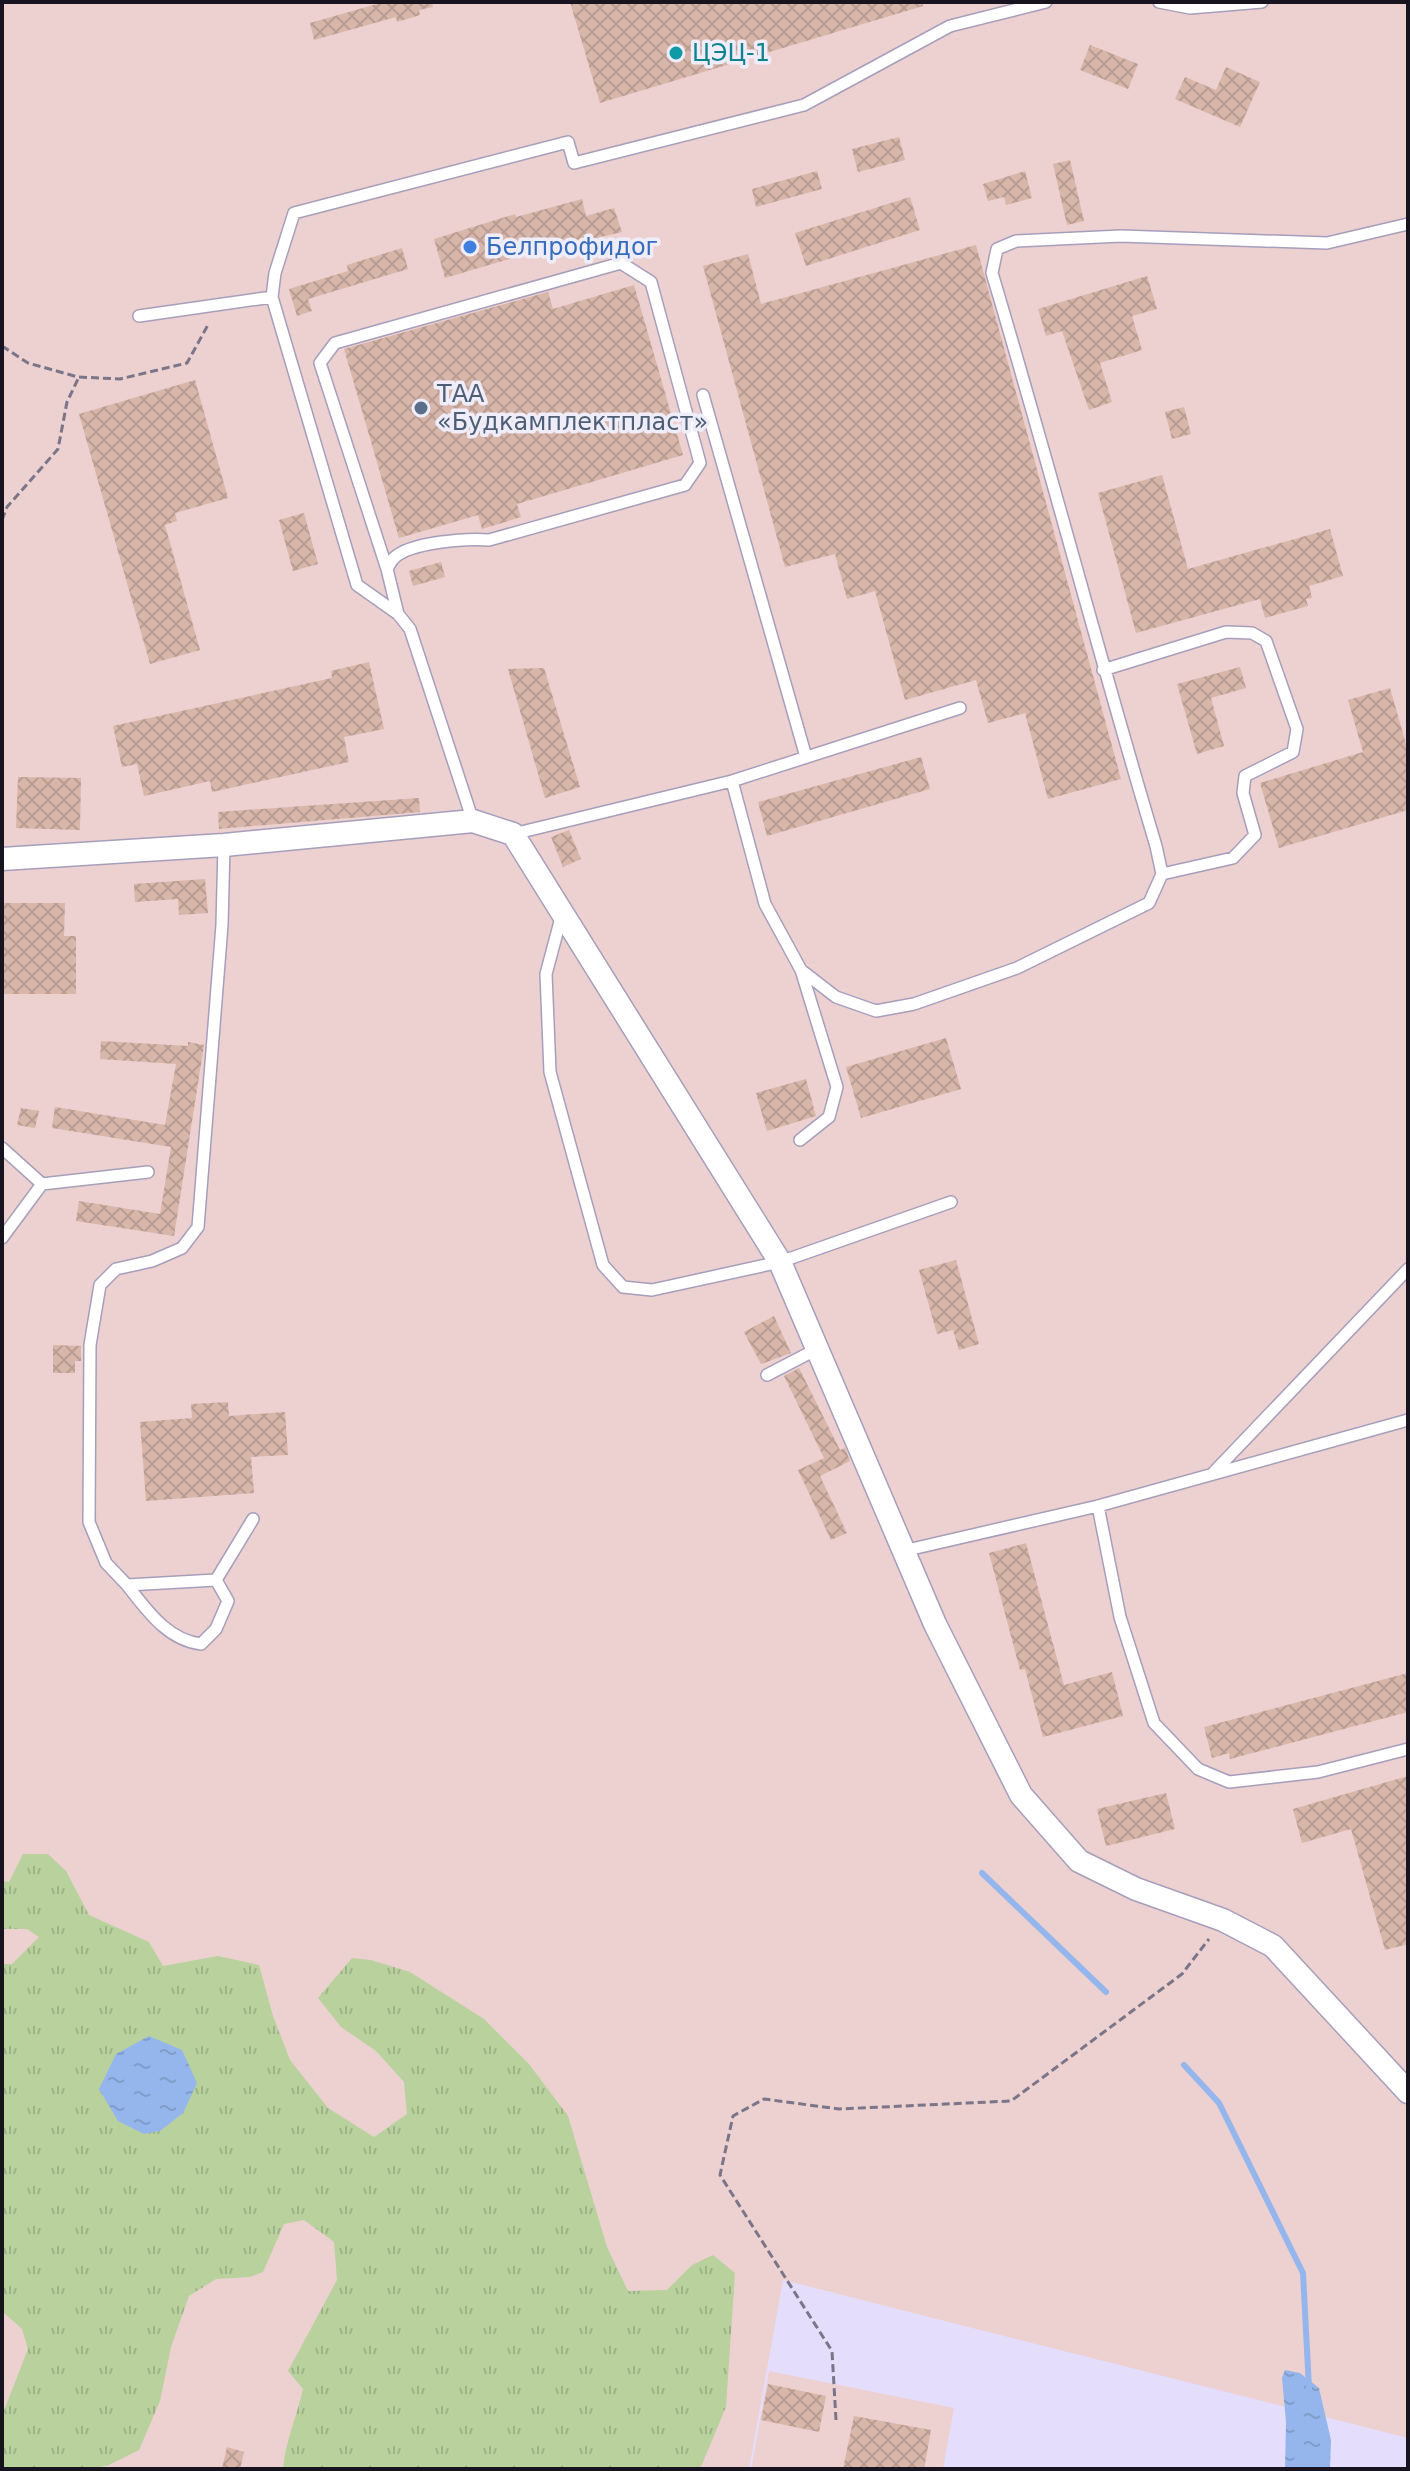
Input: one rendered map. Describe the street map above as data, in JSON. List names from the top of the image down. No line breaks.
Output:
{"places":["ЦЭЦ-1","Белпрофидог","ТАА «Будкамплектпласт»"]}
